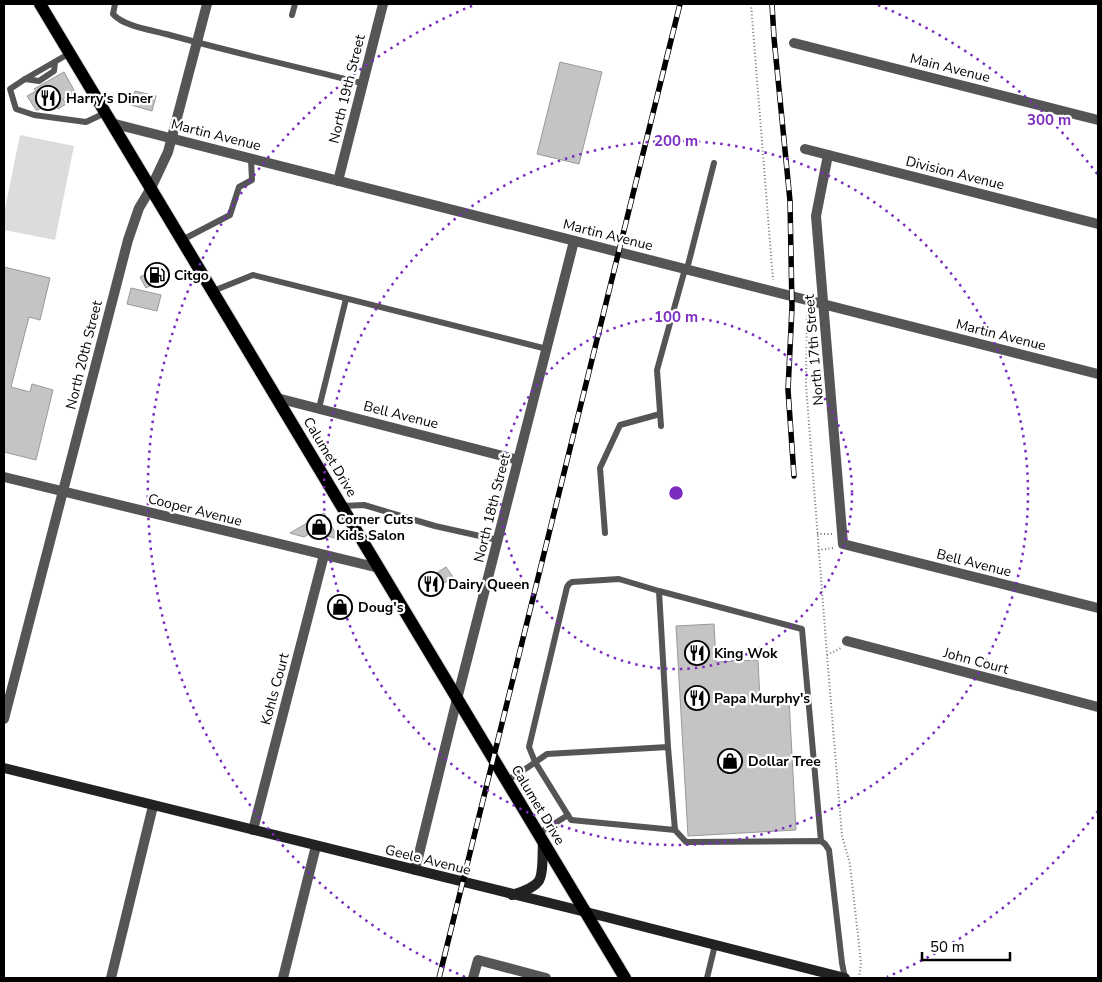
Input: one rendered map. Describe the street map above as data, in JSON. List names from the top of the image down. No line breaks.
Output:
{"streets":{"main road":["Calumet Drive"],"street":["Main Avenue","North 19th Street","Martin Avenue","Division Avenue","North 17th Street","North 20th Street","Bell Avenue","North 18th Street","Cooper Avenue","John Court","Kohls Court","Geele Avenue"]},"crossings":[["North 19th Street","Martin Avenue"],["Martin Avenue","North 17th Street"],["Martin Avenue","North 20th Street"],["Martin Avenue","Calumet Drive"],["Martin Avenue","North 18th Street"],["Division Avenue","North 17th Street"],["North 17th Street","Bell Avenue"],["North 20th Street","Calumet Drive"],["North 20th Street","Cooper Avenue"],["Bell Avenue","Calumet Drive"],["Bell Avenue","North 18th Street"],["Calumet Drive","North 18th Street"],["Calumet Drive","Cooper Avenue"],["Calumet Drive","Geele Avenue"],["North 18th Street","Geele Avenue"],["Cooper Avenue","Kohls Court"],["Kohls Court","Geele Avenue"]],"places":{"restaurant":["Harry's Diner","Dairy Queen","King Wok","Papa Murphy's"],"fuel station":["Citgo"],"shop":["Corner Cuts Kids Salon","Doug's","Dollar Tree"]},"scale_bar":"50 m","rings":["300 m","200 m","100 m"]}
